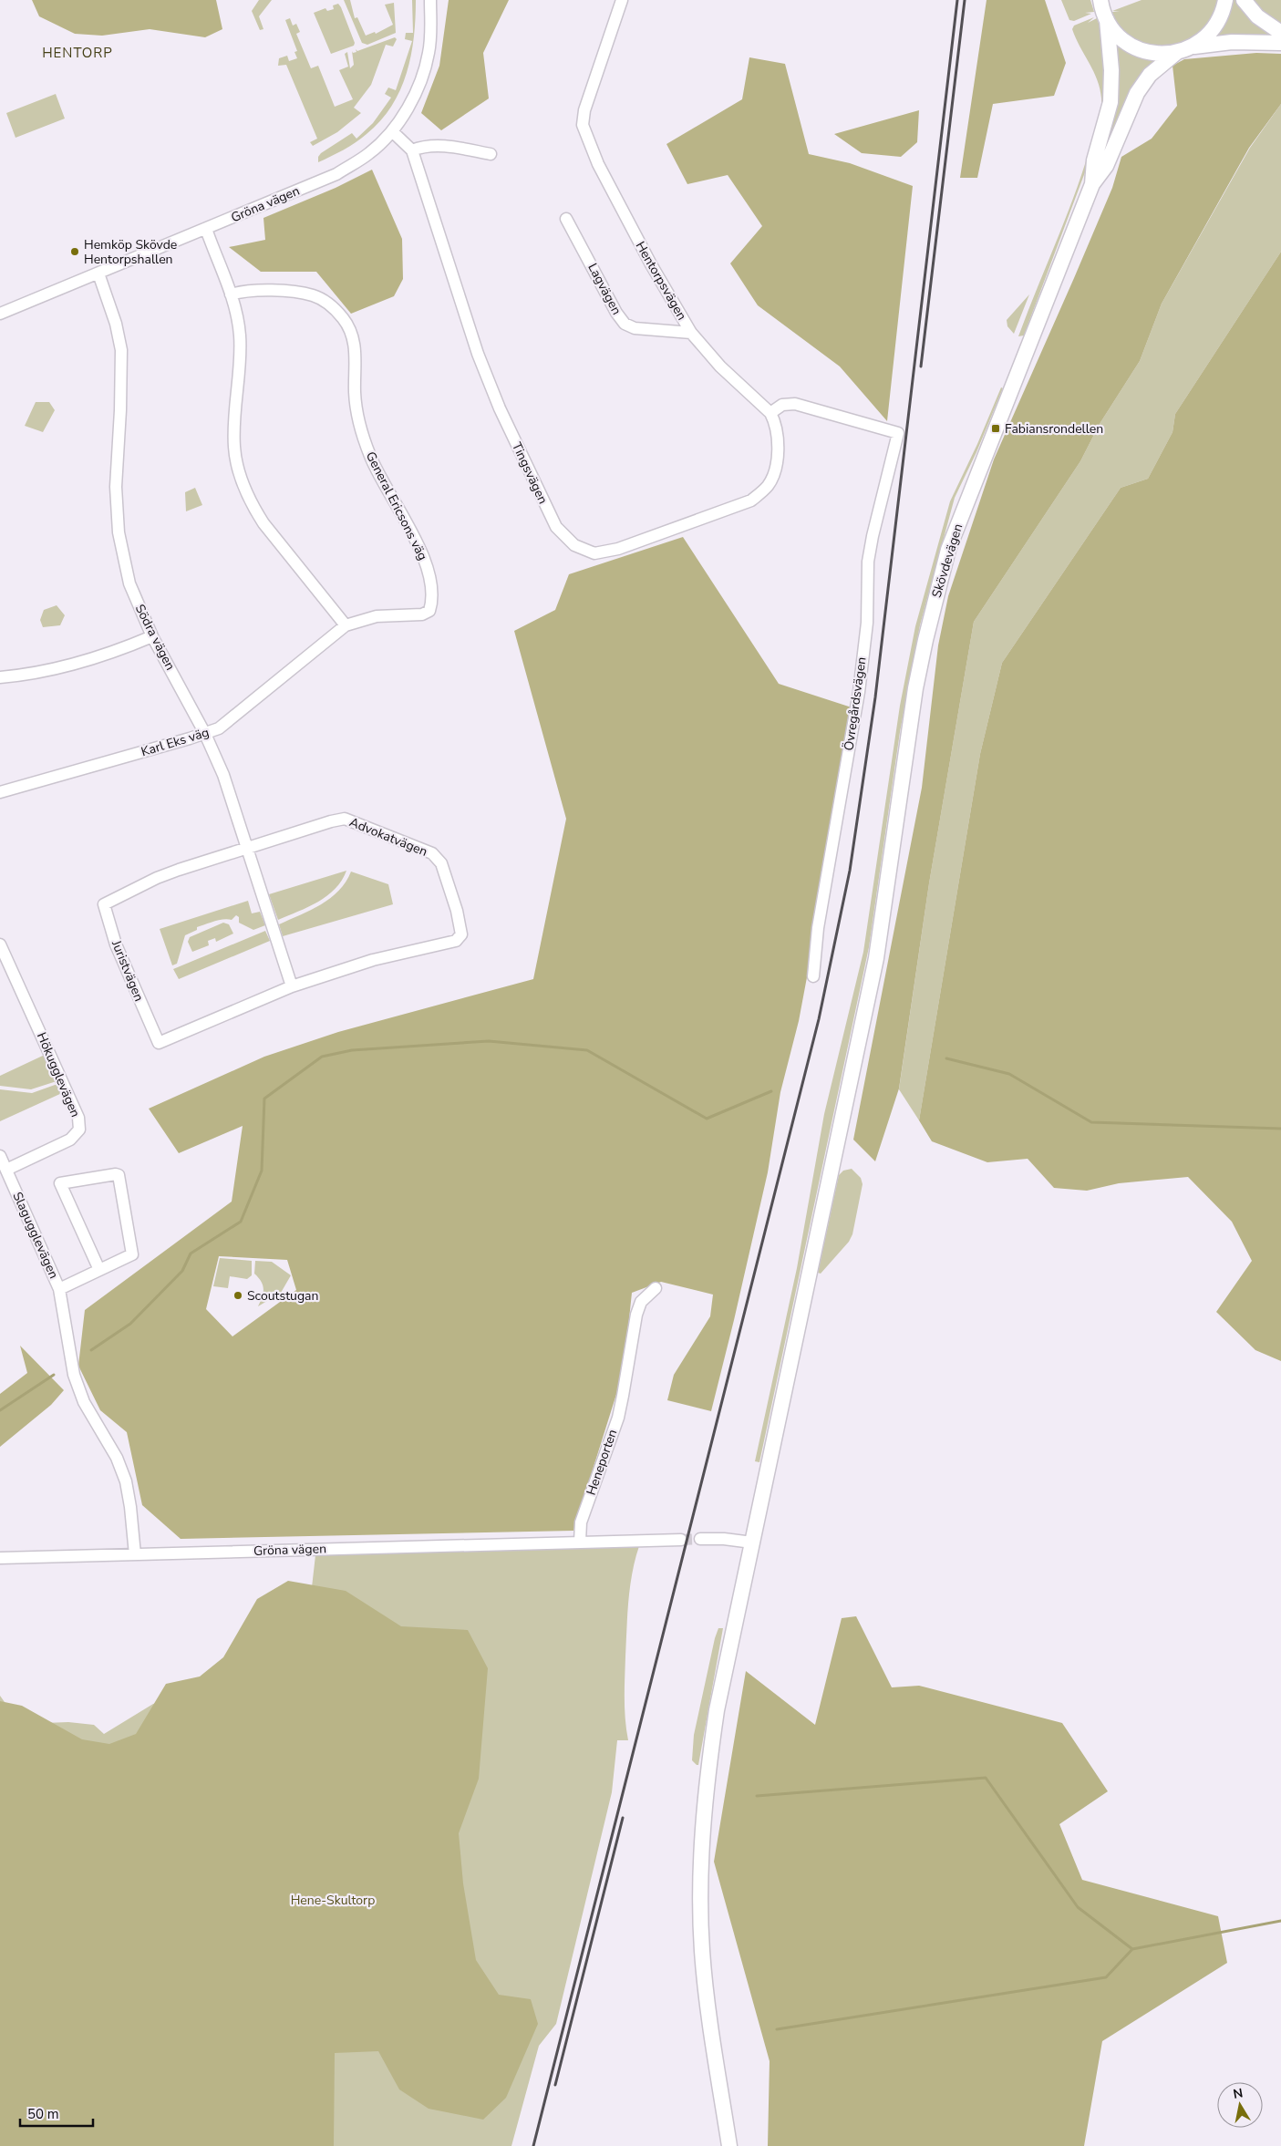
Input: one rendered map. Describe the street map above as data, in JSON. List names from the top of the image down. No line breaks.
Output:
{"streets":{"main road":["Skövdevägen"],"street":["Gröna vägen","Hentorpsvägen","Lagvägen","Tingsvägen","General Ericsons väg","Södra vägen","Övregårdsvägen","Karl Eks väg","Advokatvägen","Juristvägen","Hökugglevägen","Slagugglevägen","Heneporten"]},"crossings":[["Gröna vägen","Tingsvägen"],["Gröna vägen","Södra vägen"],["Gröna vägen","Slagugglevägen"],["Gröna vägen","Heneporten"],["Hentorpsvägen","Lagvägen"],["Hentorpsvägen","Tingsvägen"],["Hentorpsvägen","Övregårdsvägen"],["Tingsvägen","Övregårdsvägen"],["General Ericsons väg","Karl Eks väg"],["Södra vägen","Karl Eks väg"],["Södra vägen","Advokatvägen"],["Södra vägen","Juristvägen"],["Advokatvägen","Juristvägen"],["Hökugglevägen","Slagugglevägen"]],"districts":["HENTORP"],"parks":["Hene-Skultorp"],"places":{"other":["Hemköp Skövde Hentorpshallen","Scoutstugan"],"transit":["Fabiansrondellen"]},"scale_bar":"50 m","north":"top"}
